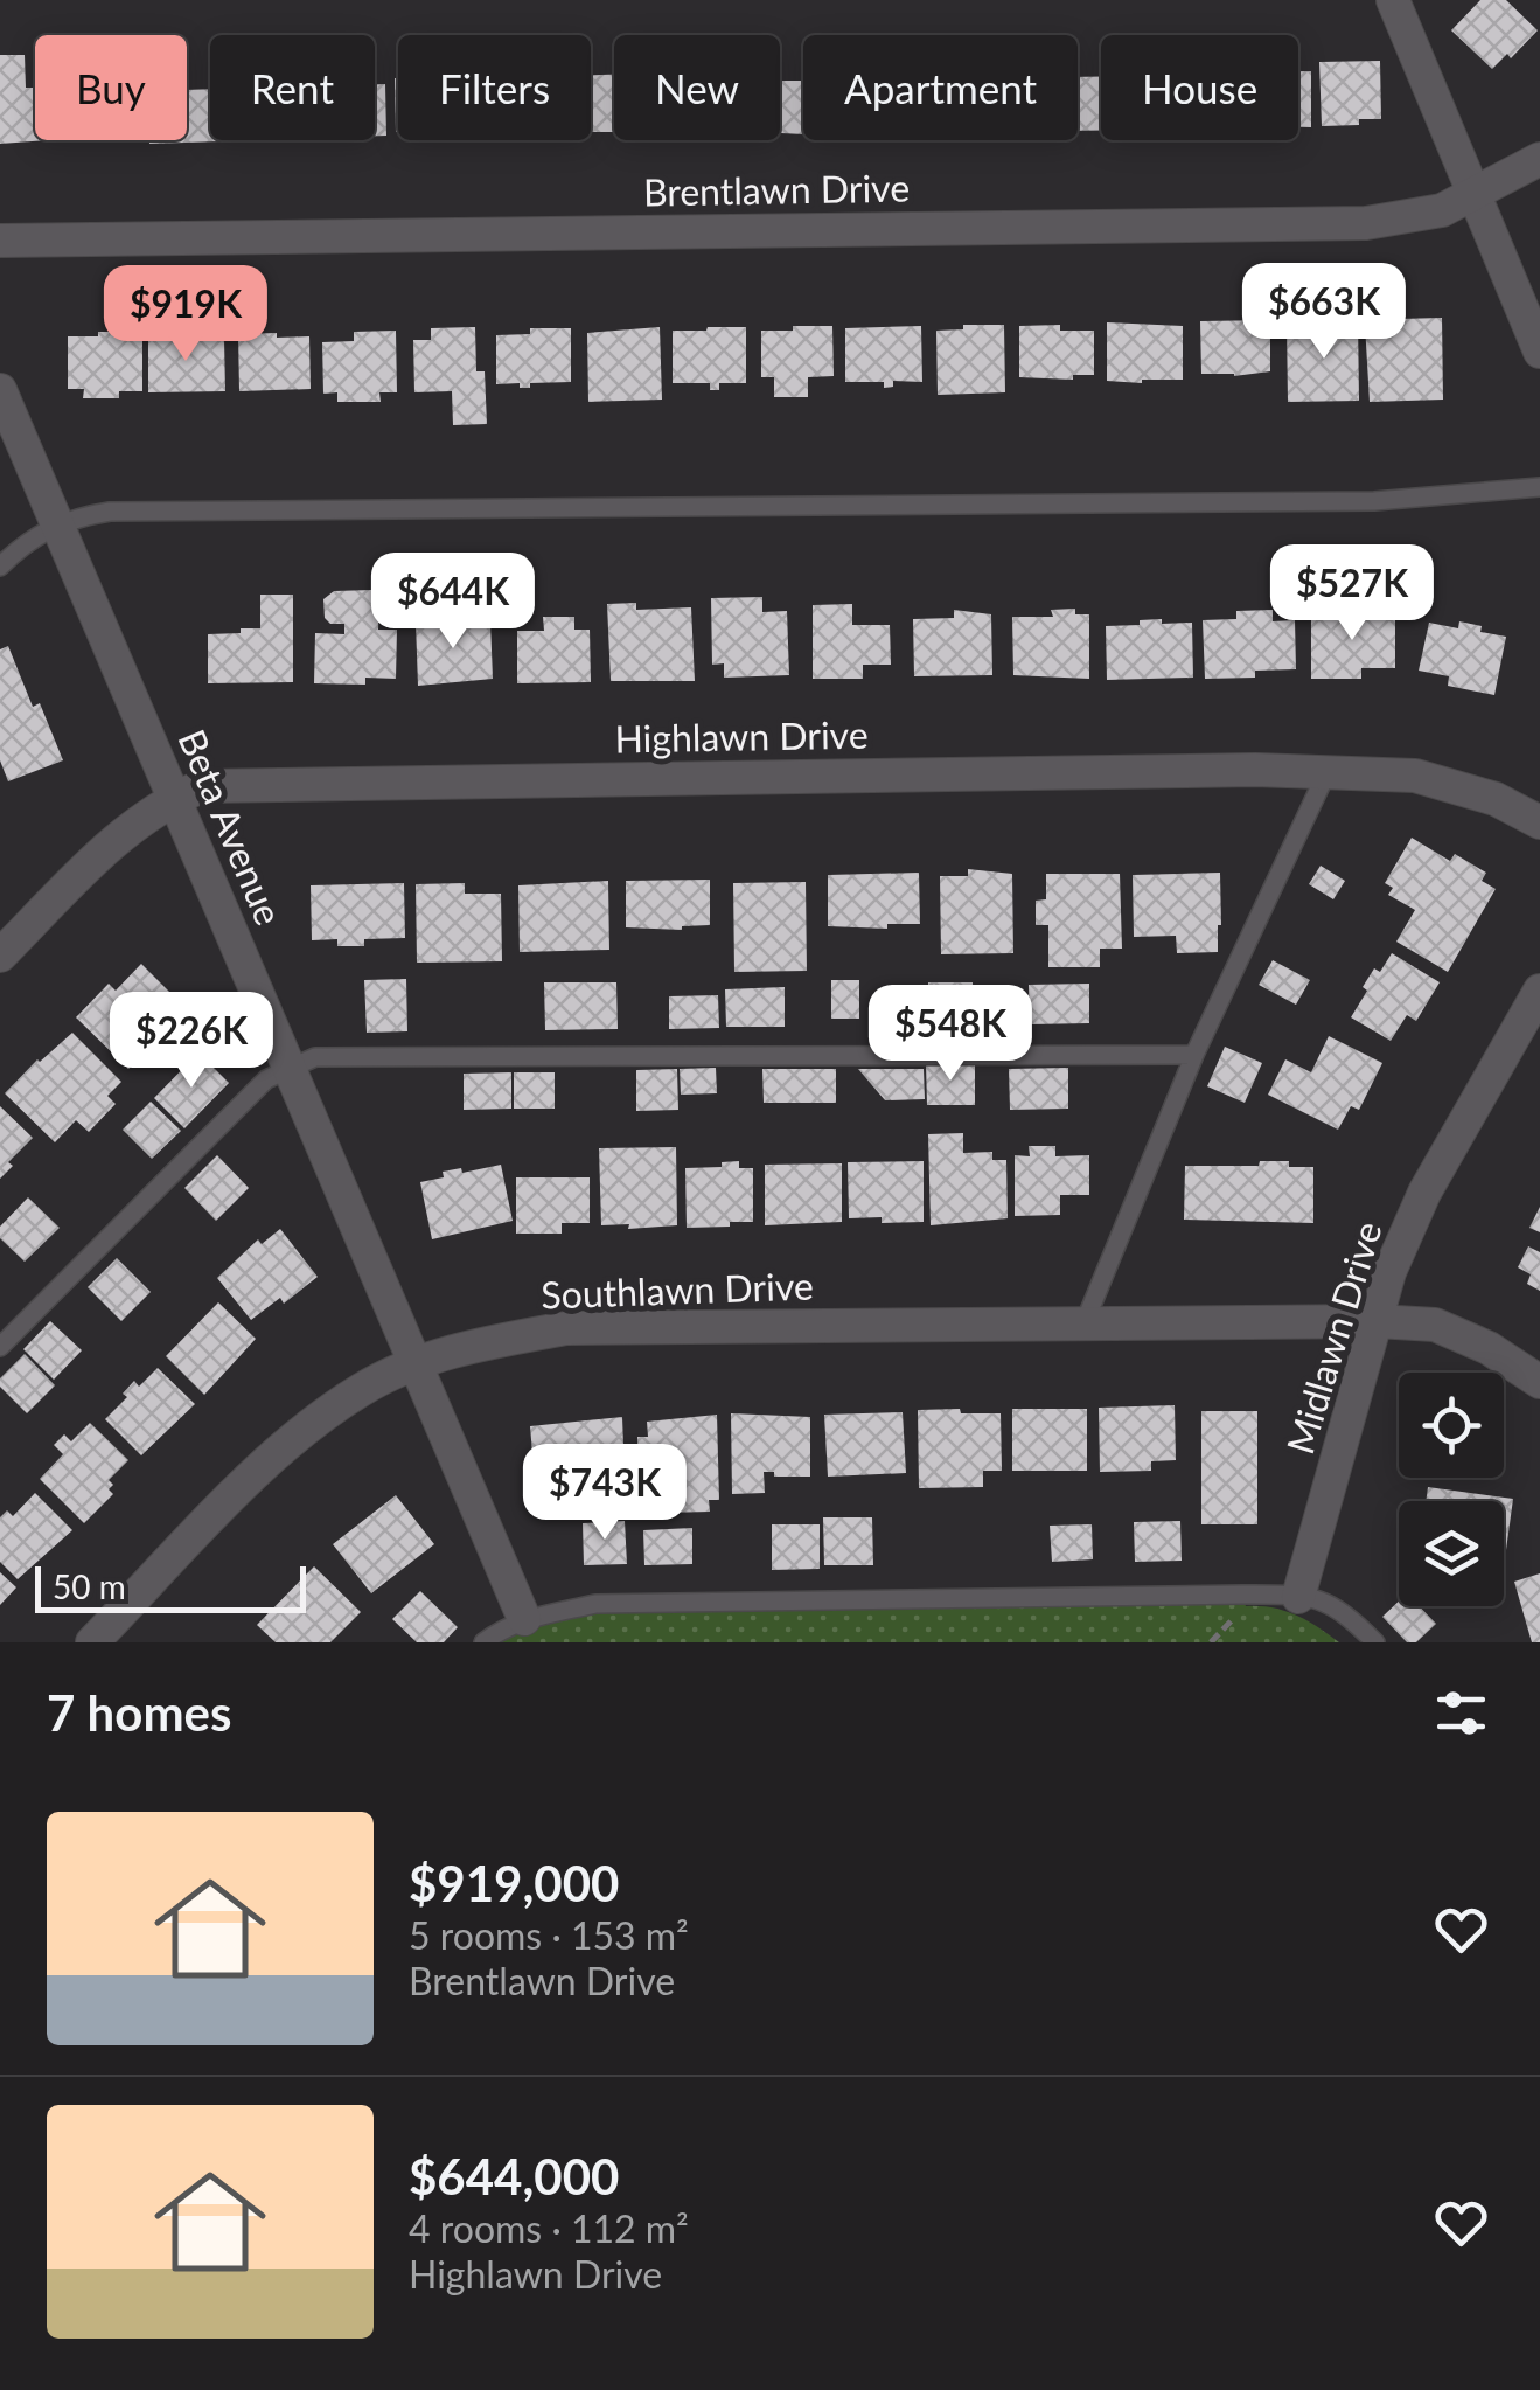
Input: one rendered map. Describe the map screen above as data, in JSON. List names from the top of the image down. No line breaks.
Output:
{"streets":{"street":["Brentlawn Drive","Highlawn Drive","Beta Avenue","Southlawn Drive","Midlawn Drive"]},"crossings":[["Highlawn Drive","Beta Avenue"],["Beta Avenue","Southlawn Drive"],["Southlawn Drive","Midlawn Drive"]],"scale_bar":"50 m","page":{"chip":["Buy","Rent","Filters","New","Apartment","House"],"price":["$663K","$919K","$527K","$644K","$548K","$226K","$743K"],"scale":"50 m","heading":"7 homes","list":[{"name":"$919,000","note":"5 rooms · 153 m² · Brentlawn Drive"},{"name":"$644,000","note":"4 rooms · 112 m² · Highlawn Drive"}]}}
